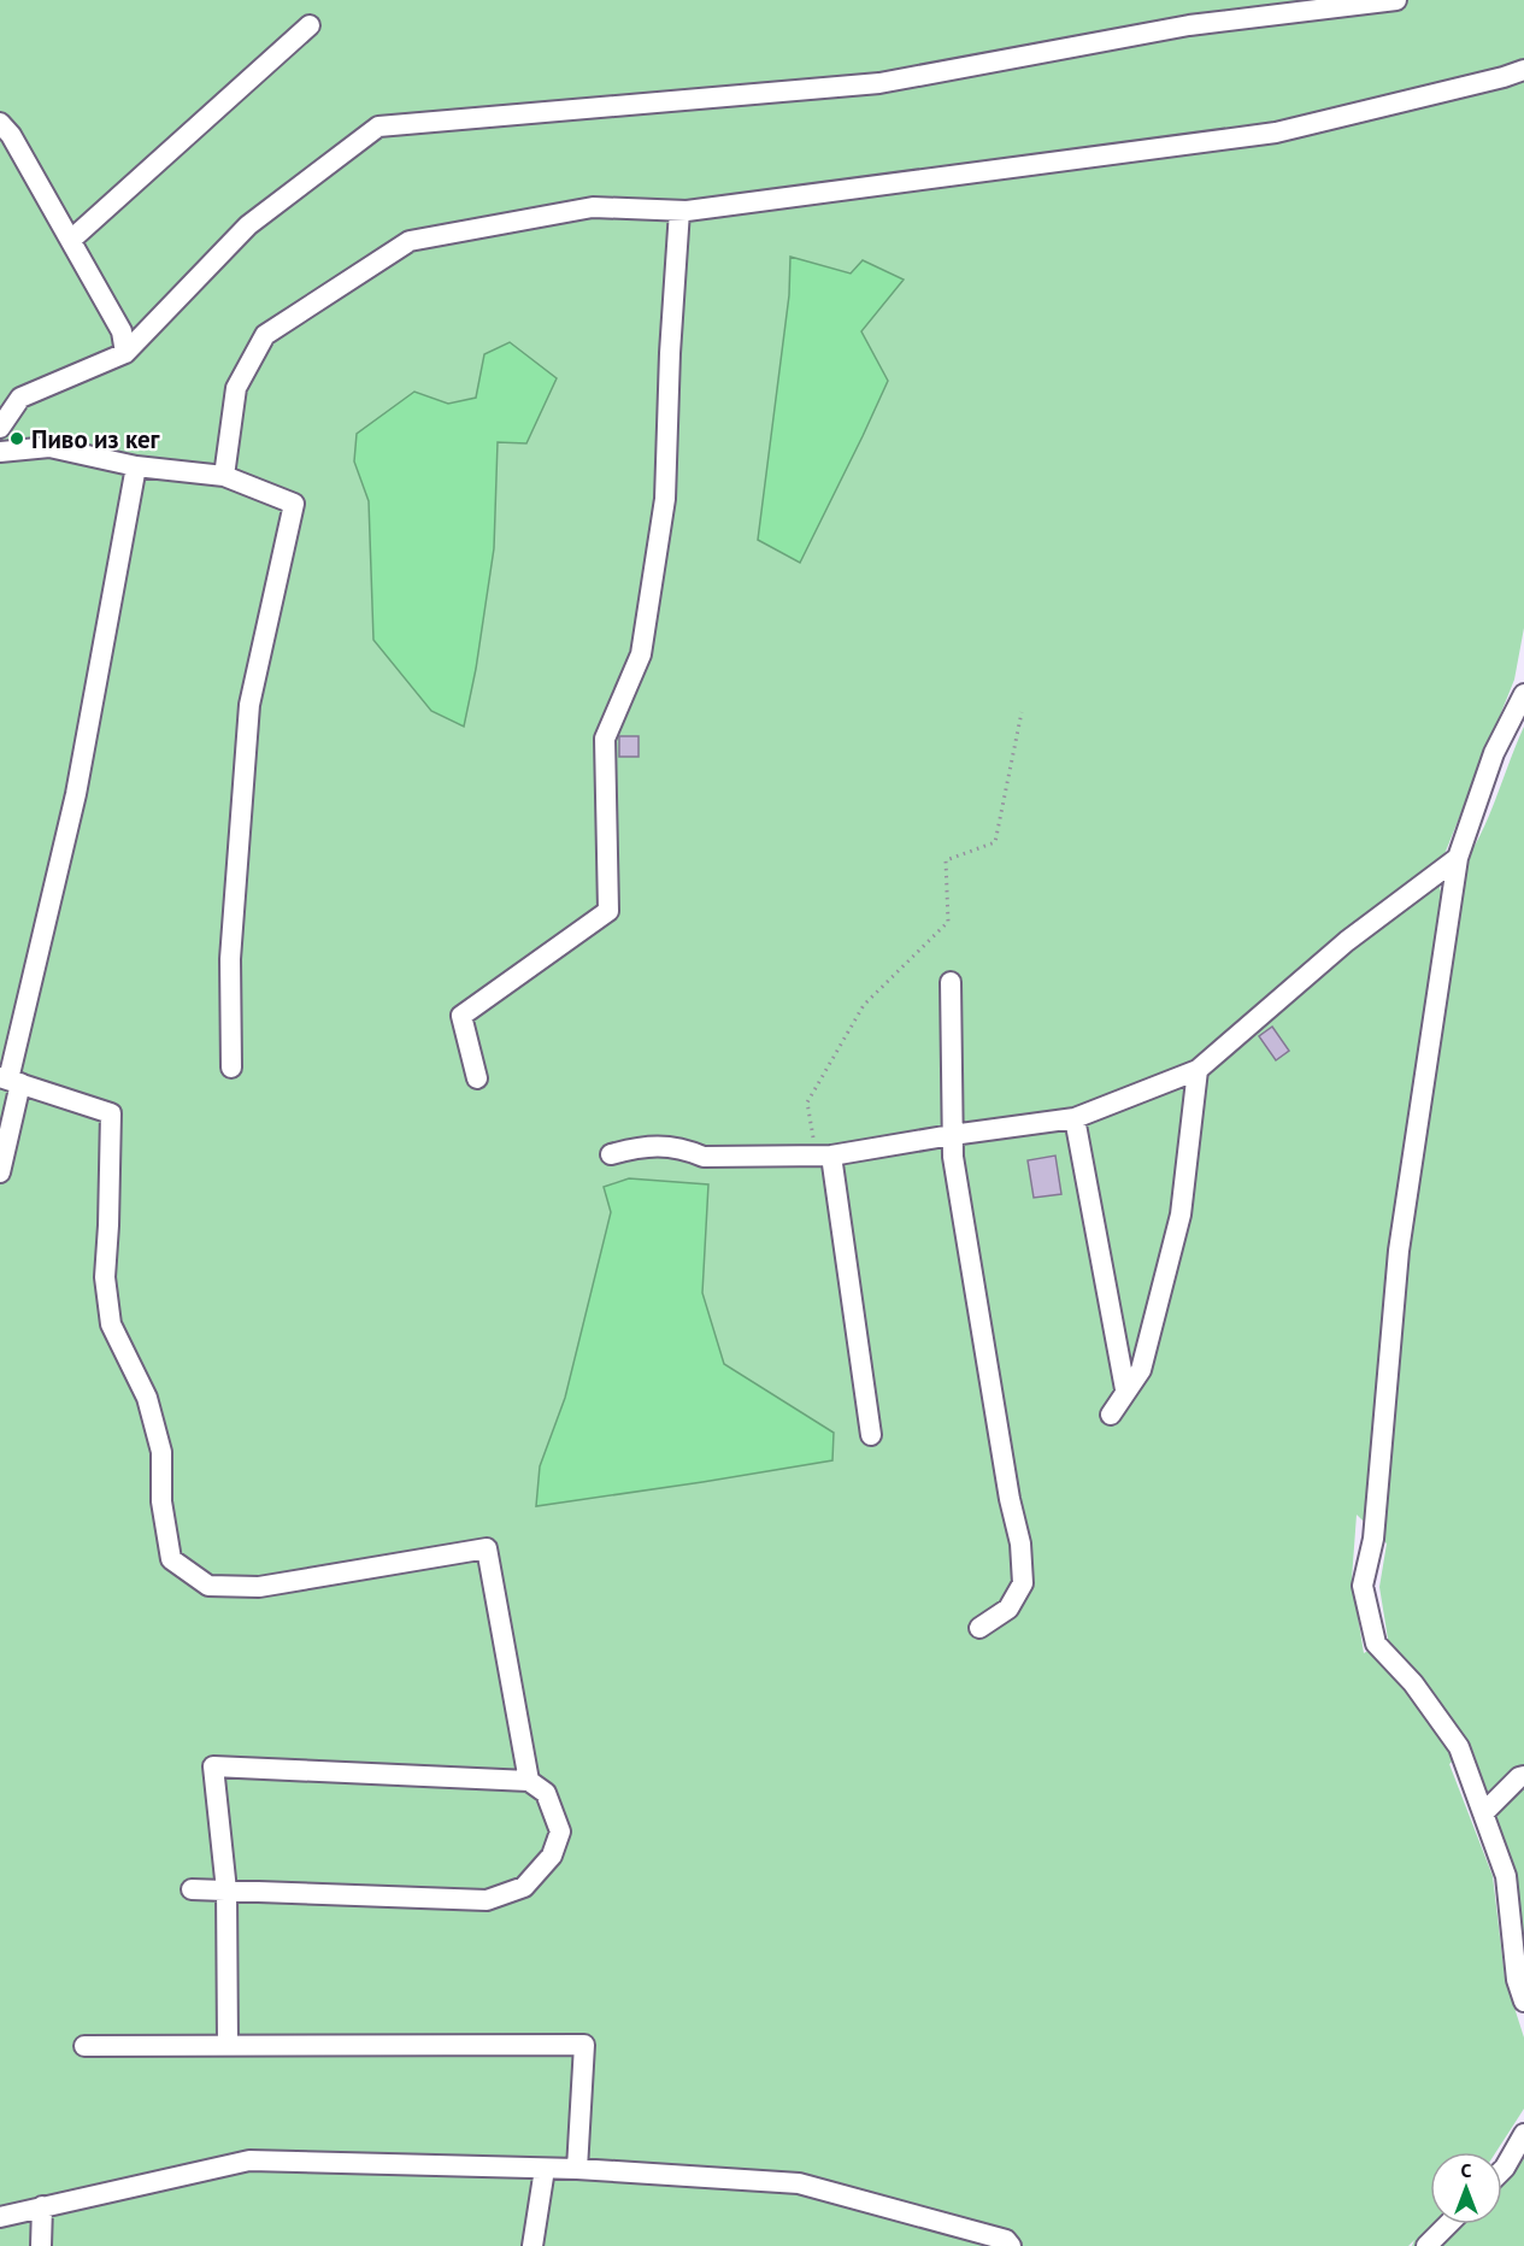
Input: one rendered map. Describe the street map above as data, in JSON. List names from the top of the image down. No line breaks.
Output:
{"places":["Пиво из кег"],"north":"top"}
